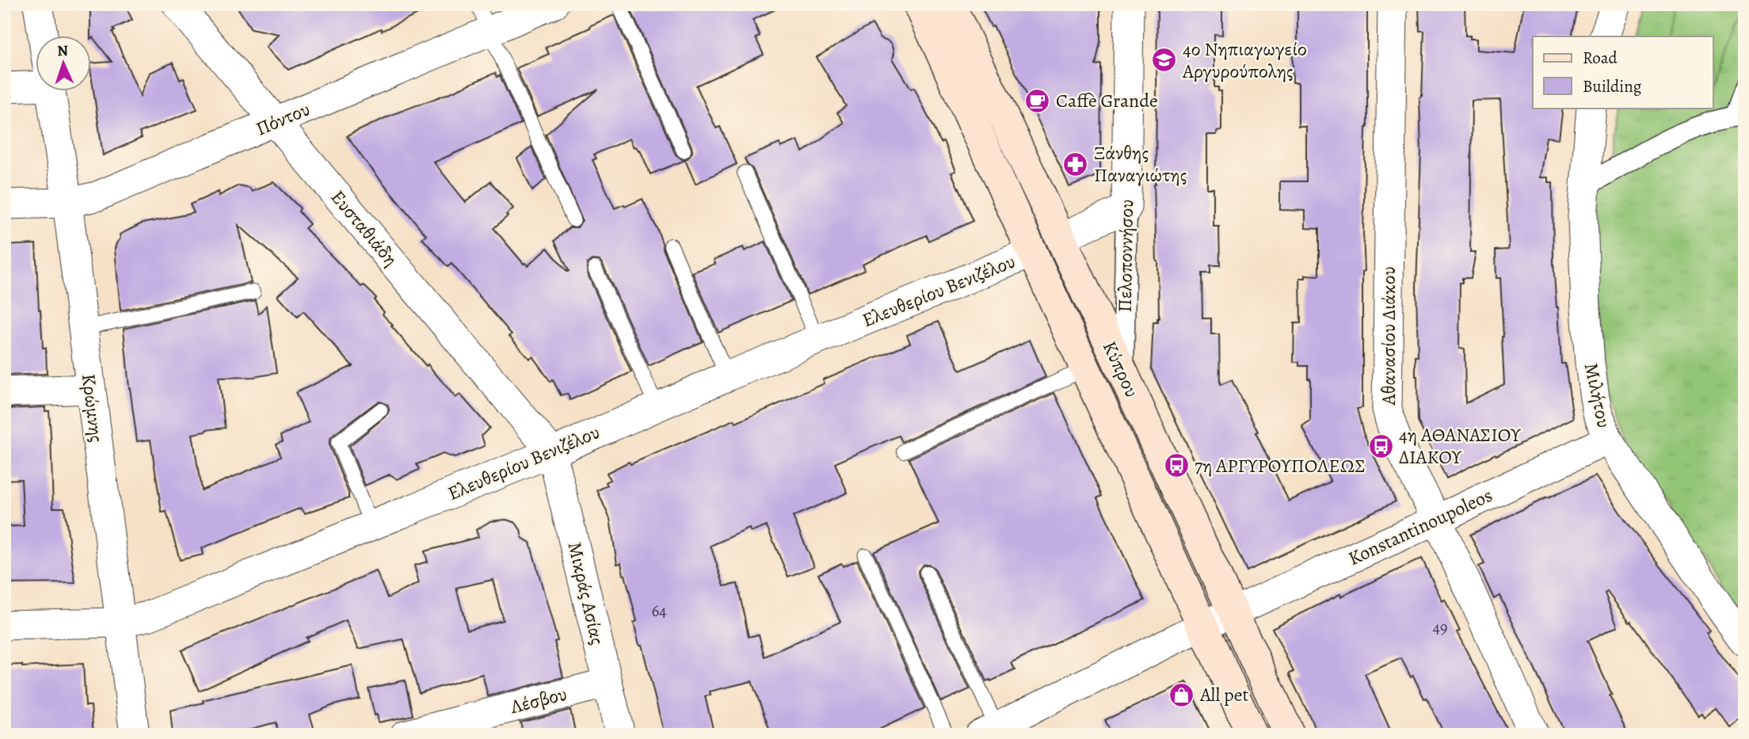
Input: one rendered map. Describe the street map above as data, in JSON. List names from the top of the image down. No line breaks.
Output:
{"streets":{"main road":["Κύπρου"],"street":["Πόντου","Ευσταθιάδη","Πελοποννήσου","Ελευθερίου Βενιζέλου","Αθανασίου Διάκου","Μιλήτου","Κρώμνης","Konstantinoupoleos","Μικράς Ασίας","Λέσβου"]},"crossings":[["Πόντου","Ευσταθιάδη"],["Πόντου","Κρώμνης"],["Ευσταθιάδη","Ελευθερίου Βενιζέλου"],["Ευσταθιάδη","Μικράς Ασίας"],["Πελοποννήσου","Κύπρου"],["Ελευθερίου Βενιζέλου","Κύπρου"],["Ελευθερίου Βενιζέλου","Κρώμνης"],["Ελευθερίου Βενιζέλου","Μικράς Ασίας"],["Αθανασίου Διάκου","Konstantinoupoleos"],["Κύπρου","Konstantinoupoleos"],["Μιλήτου","Konstantinoupoleos"],["Μικράς Ασίας","Λέσβου"]],"places":{"school or university":["4ο Νηπιαγωγείο Αργυρούπολης"],"cafe":["Caffè Grande"],"pharmacy":["Ξάνθης Παναγιώτης"],"bus stop":["4η ΑΘΑΝΑΣΙΟΥ ΔΙΑΚΟΥ","7η ΑΡΓΥΡΟΥΠΟΛΕΩΣ"],"shop":["All pet"]},"house_numbers":["64","49"],"legend":["Road","Building"],"north":"top"}
